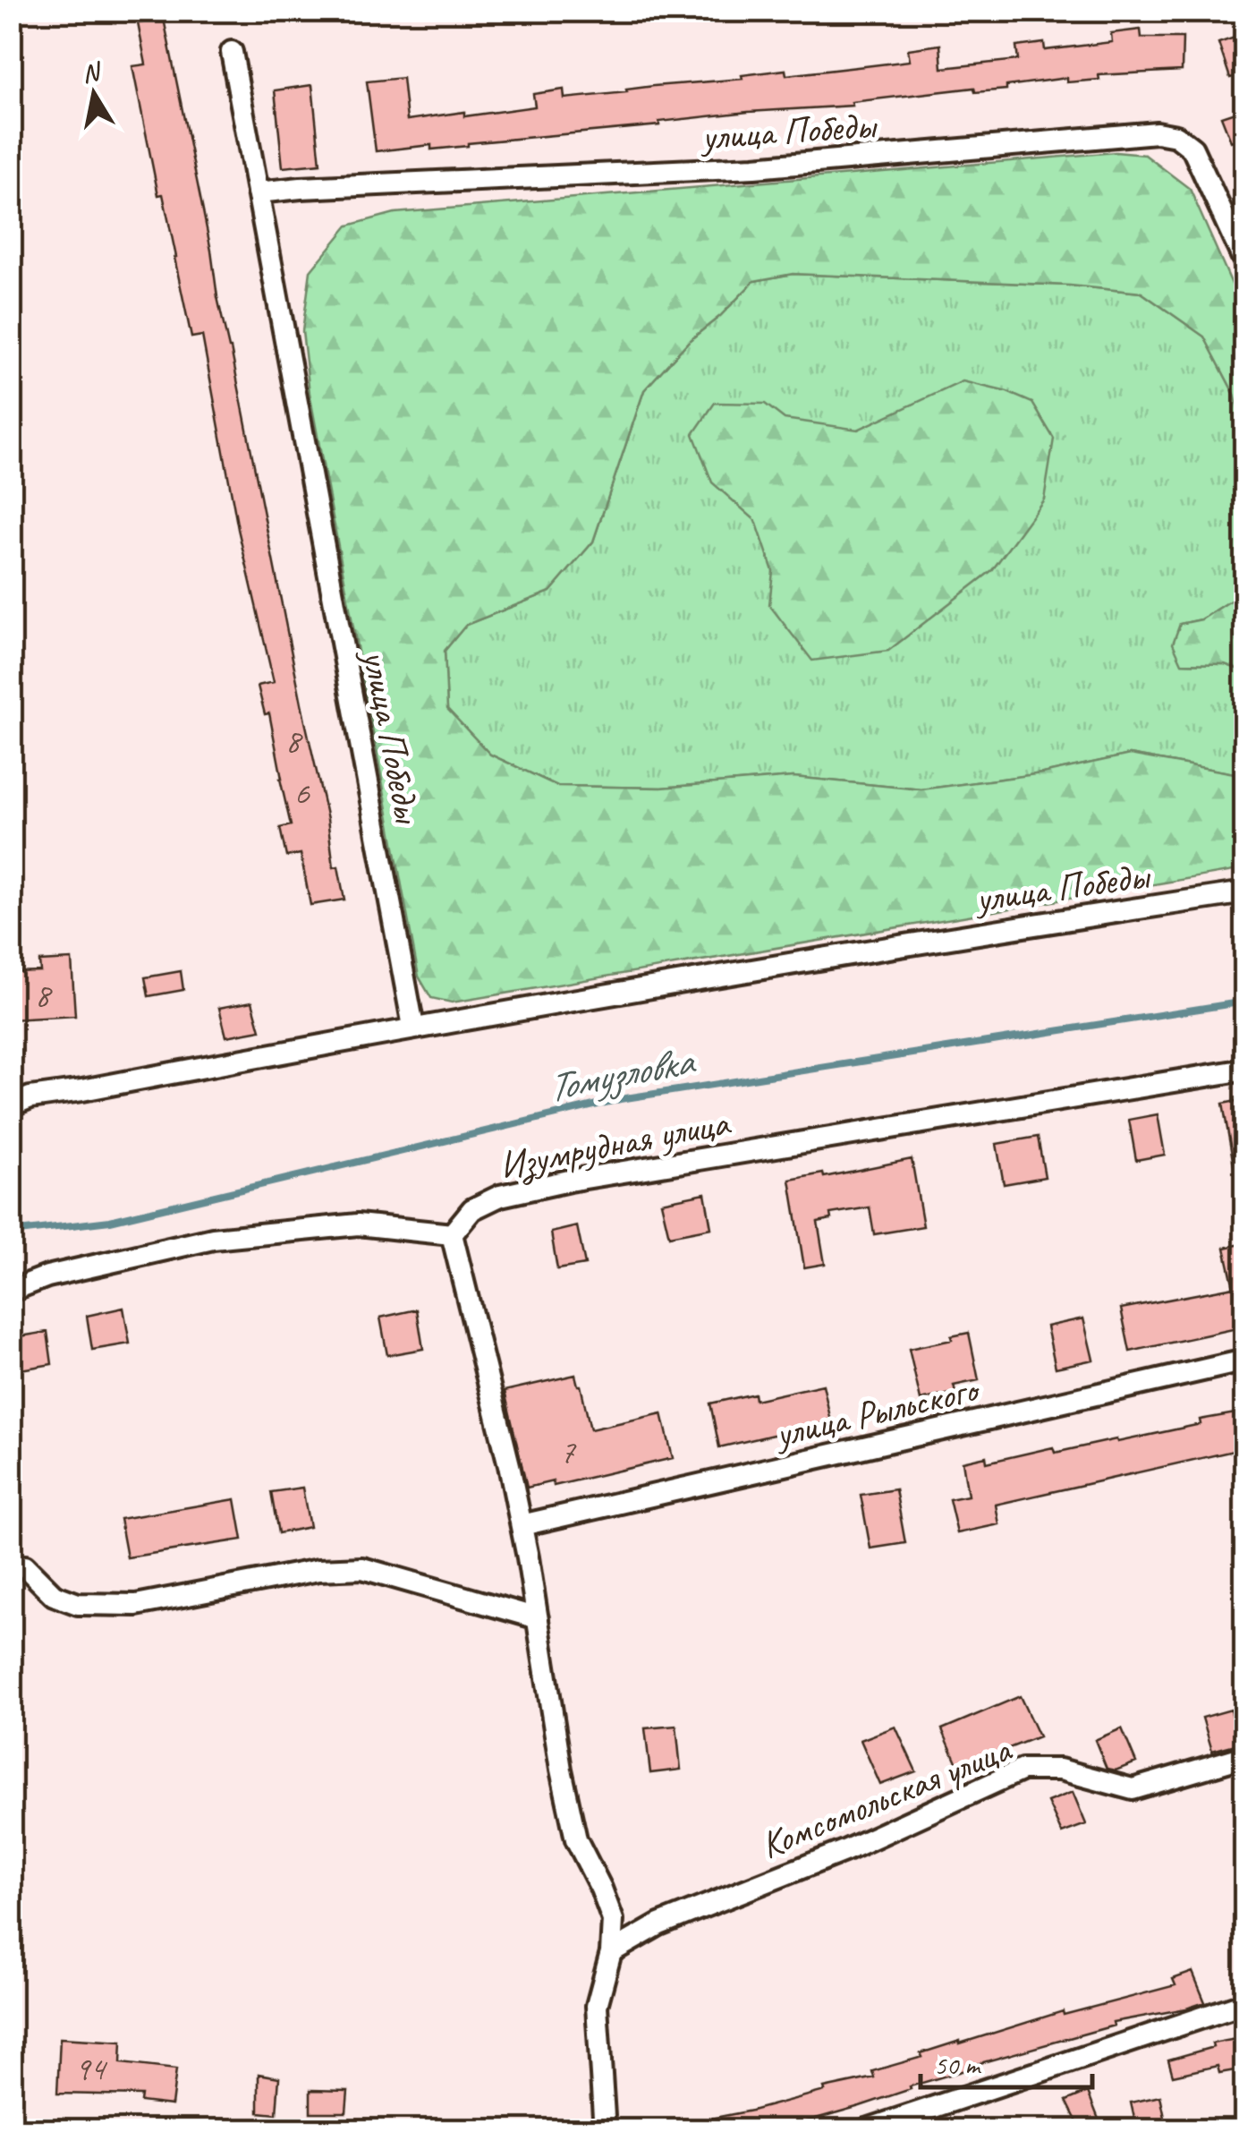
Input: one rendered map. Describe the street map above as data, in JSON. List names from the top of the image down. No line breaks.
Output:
{"streets":{"street":["улица Победы","Изумрудная улица","улица Рыльского","Комсомольская улица"]},"water":["Томузловка"],"house_numbers":["8","6","8","7","94"],"scale_bar":"50 m","north":"top"}
